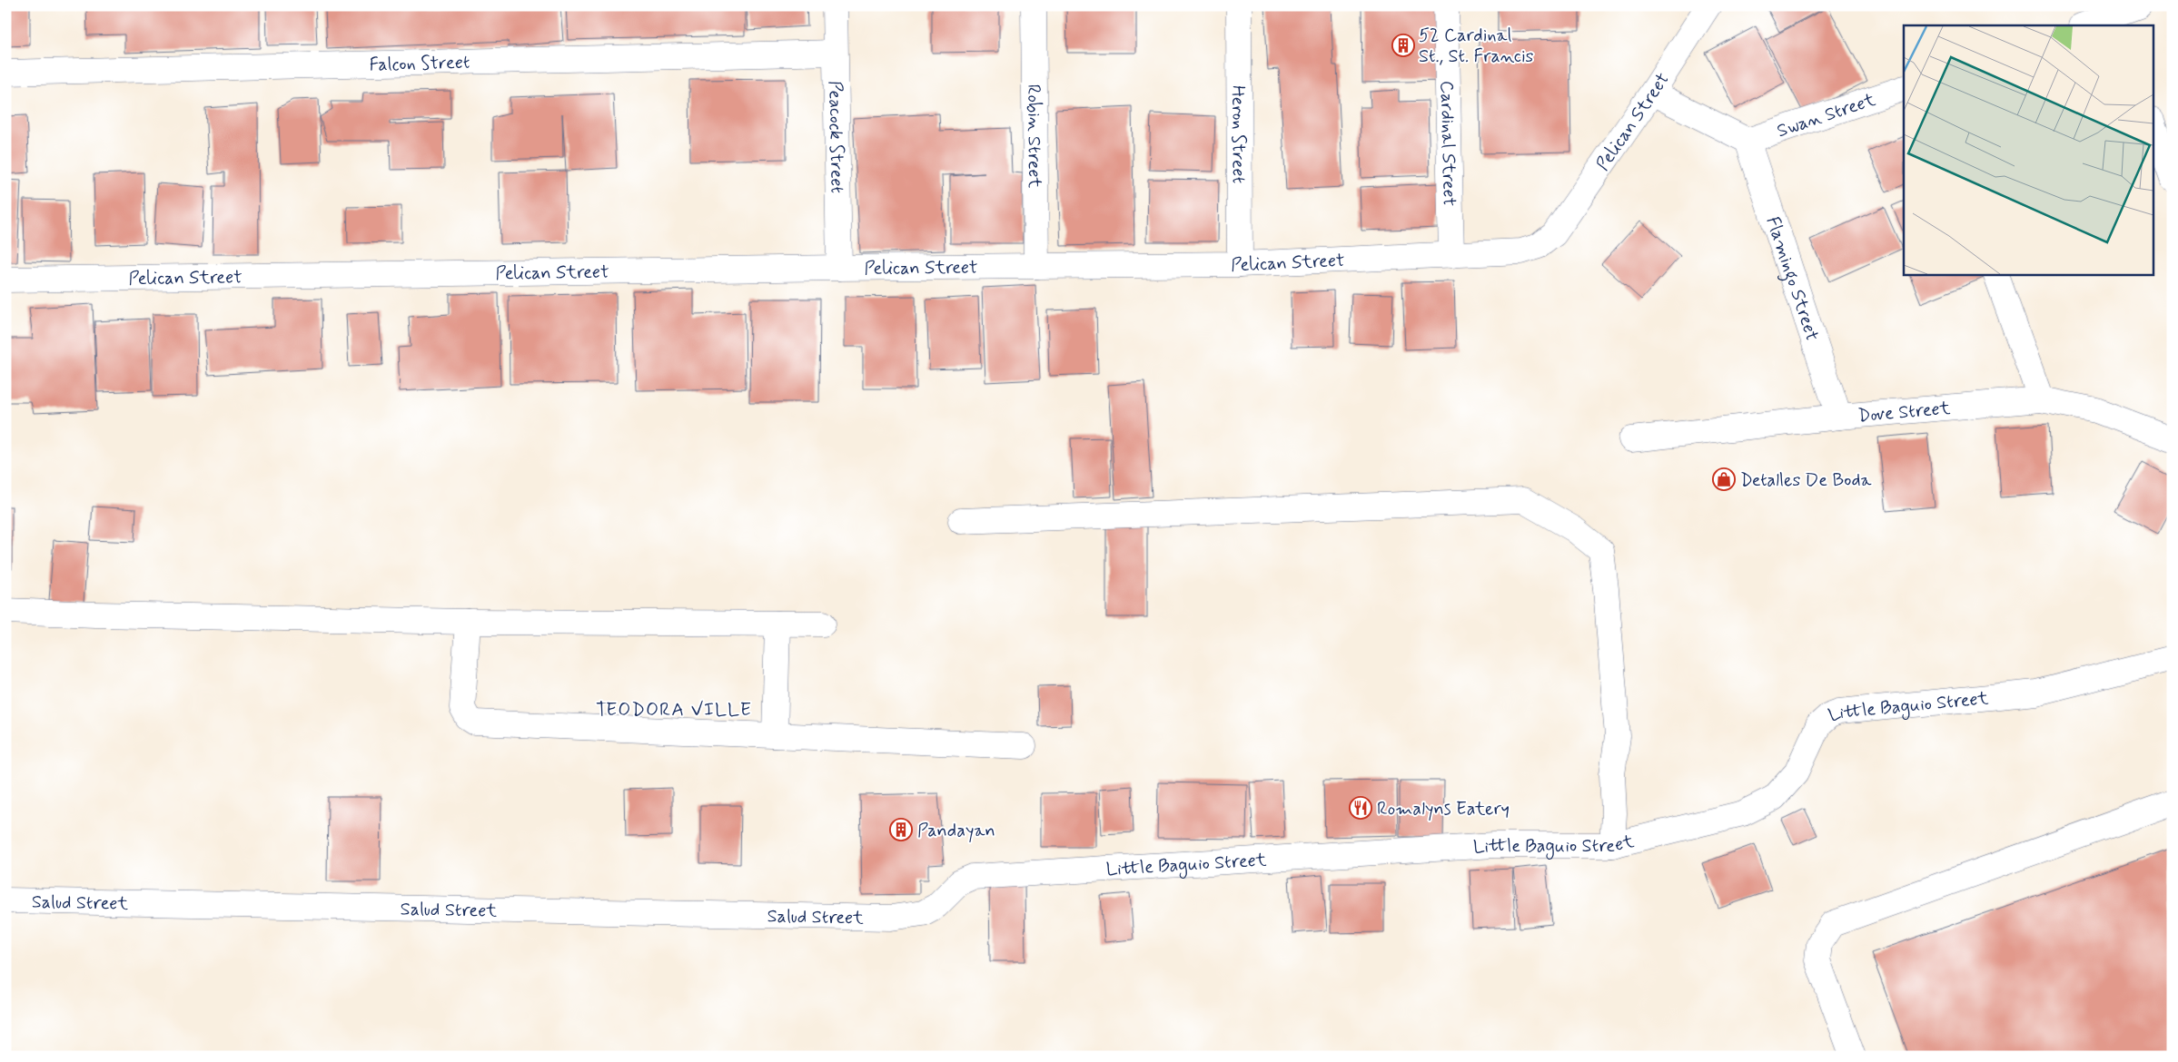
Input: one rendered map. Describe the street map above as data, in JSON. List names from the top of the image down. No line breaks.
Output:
{"streets":{"street":["Falcon Street","Swan Street","Pelican Street","Heron Street","Robin Street","Peacock Street","Cardinal Street","Flamingo Street","Dove Street","Little Baguio Street","Salud Street"]},"crossings":[["Falcon Street","Peacock Street"],["Swan Street","Flamingo Street"],["Pelican Street","Heron Street"],["Pelican Street","Robin Street"],["Pelican Street","Peacock Street"],["Pelican Street","Cardinal Street"],["Flamingo Street","Dove Street"],["Little Baguio Street","Salud Street"]],"districts":["TEODORA VILLE"],"places":{"building":["52 Cardinal St., St. Francis","Pandayan"],"shop":["Detalles De Boda"],"restaurant":["Romalyns Eatery"]}}
